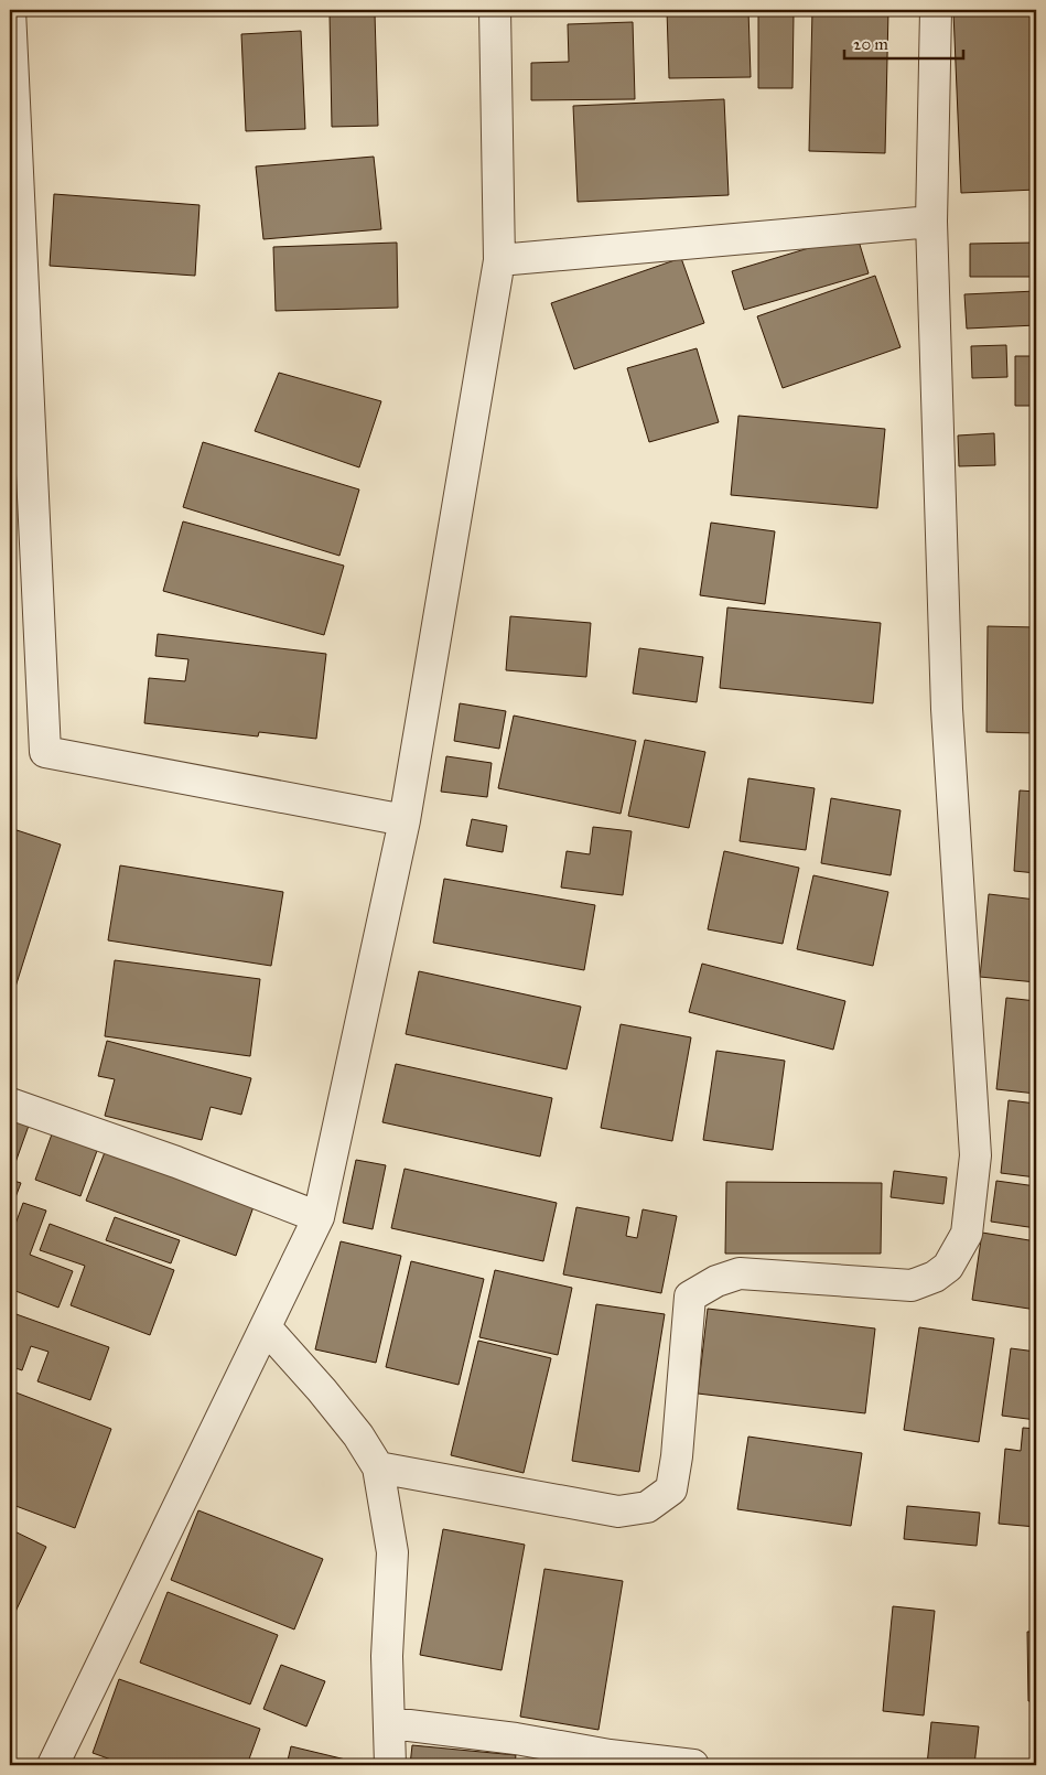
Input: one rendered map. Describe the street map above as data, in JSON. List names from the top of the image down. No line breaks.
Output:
{"scale_bar":"20 m"}
